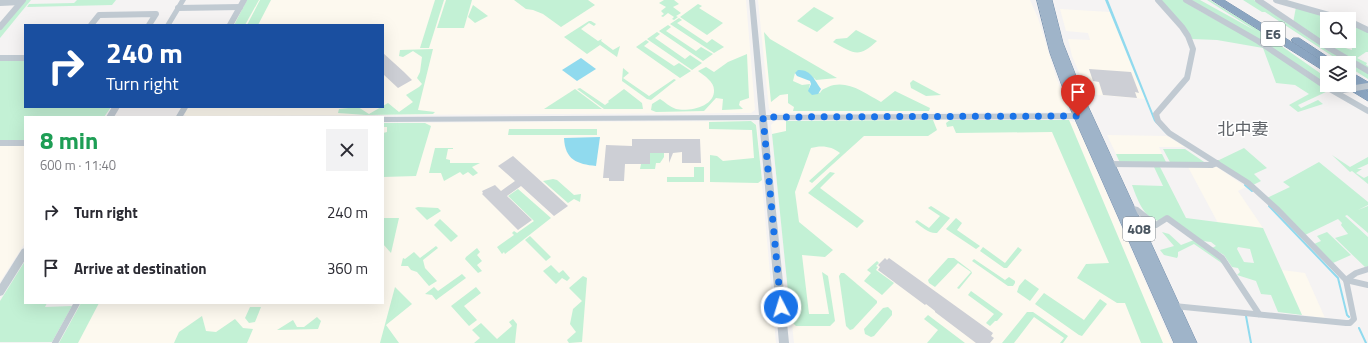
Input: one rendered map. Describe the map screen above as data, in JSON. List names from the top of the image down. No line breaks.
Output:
{"streets":{"highway":["E6","408"]},"districts":["北中妻"],"page":{"turn":["240 m","Turn right"],"heading":["8 min","600 m · 11:40"],"list":[{"name":"Turn right","value":"240 m"},{"name":"Arrive at destination","value":"360 m"}]}}
